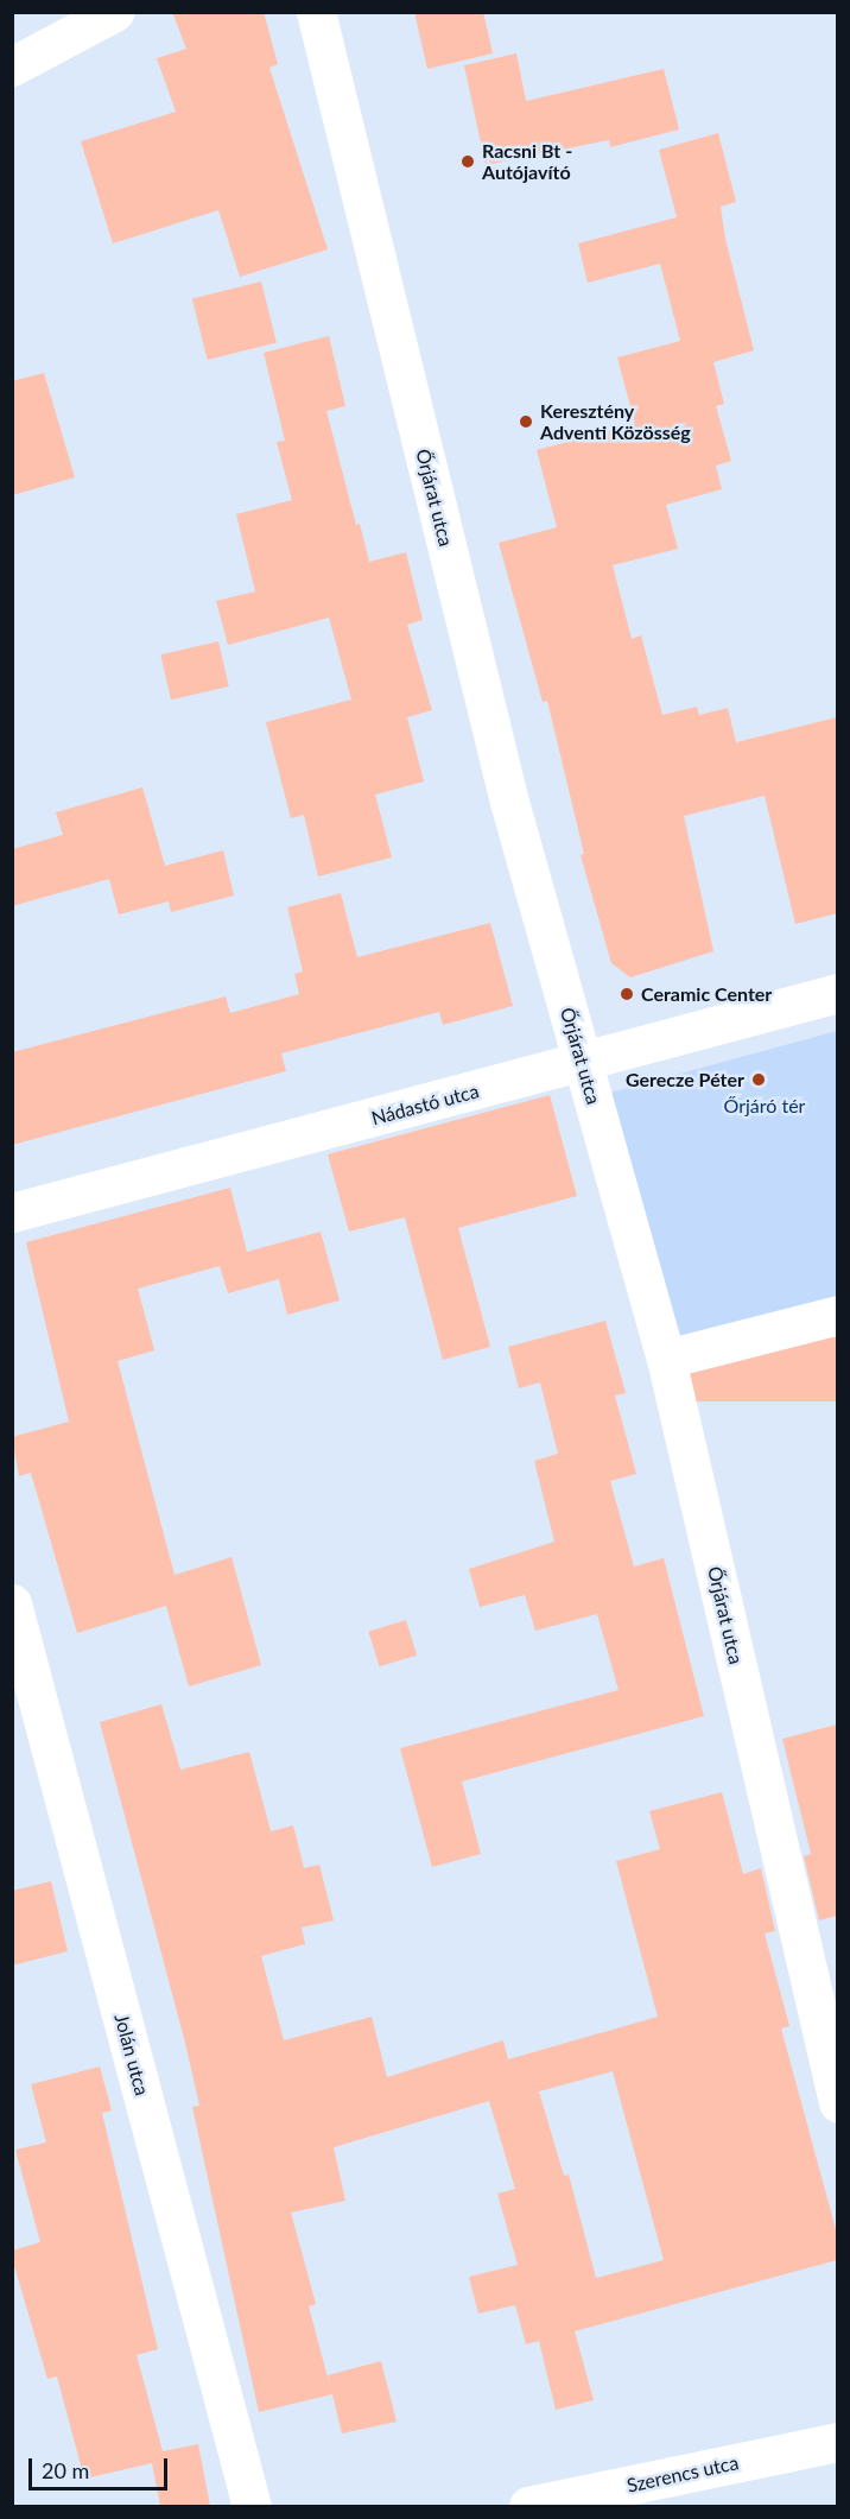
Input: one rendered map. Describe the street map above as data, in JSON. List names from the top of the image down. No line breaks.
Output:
{"streets":{"street":["Őrjárat utca","Nádastó utca","Jolán utca","Szerencs utca"]},"crossings":[["Őrjárat utca","Nádastó utca"]],"parks":["Őrjáró tér"],"places":["Racsni Bt - Autójavító","Keresztény Adventi Közösség","Ceramic Center","Gerecze Péter"],"scale_bar":"20 m"}
